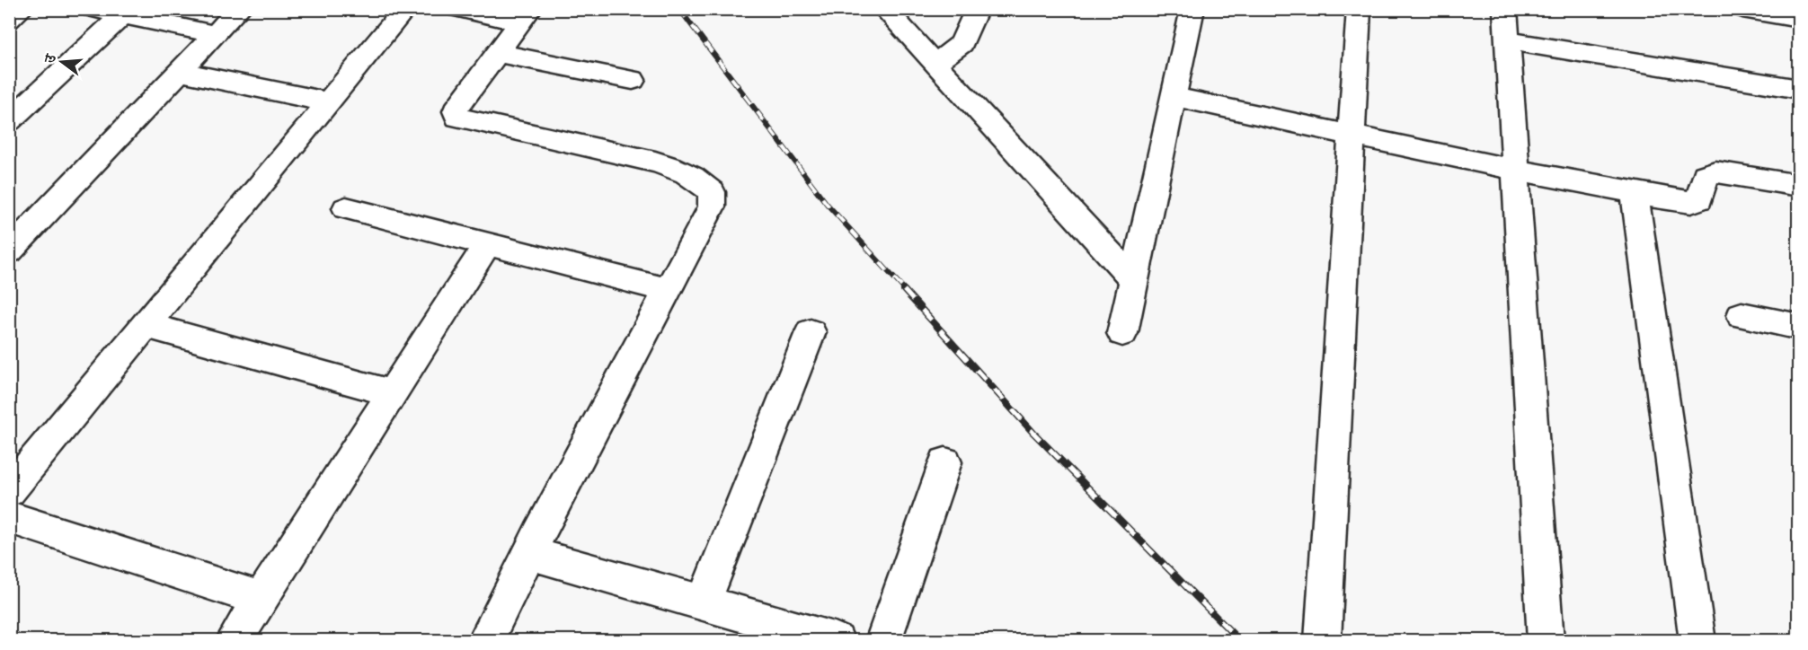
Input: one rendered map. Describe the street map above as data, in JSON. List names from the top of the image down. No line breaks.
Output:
{"north":"left"}
